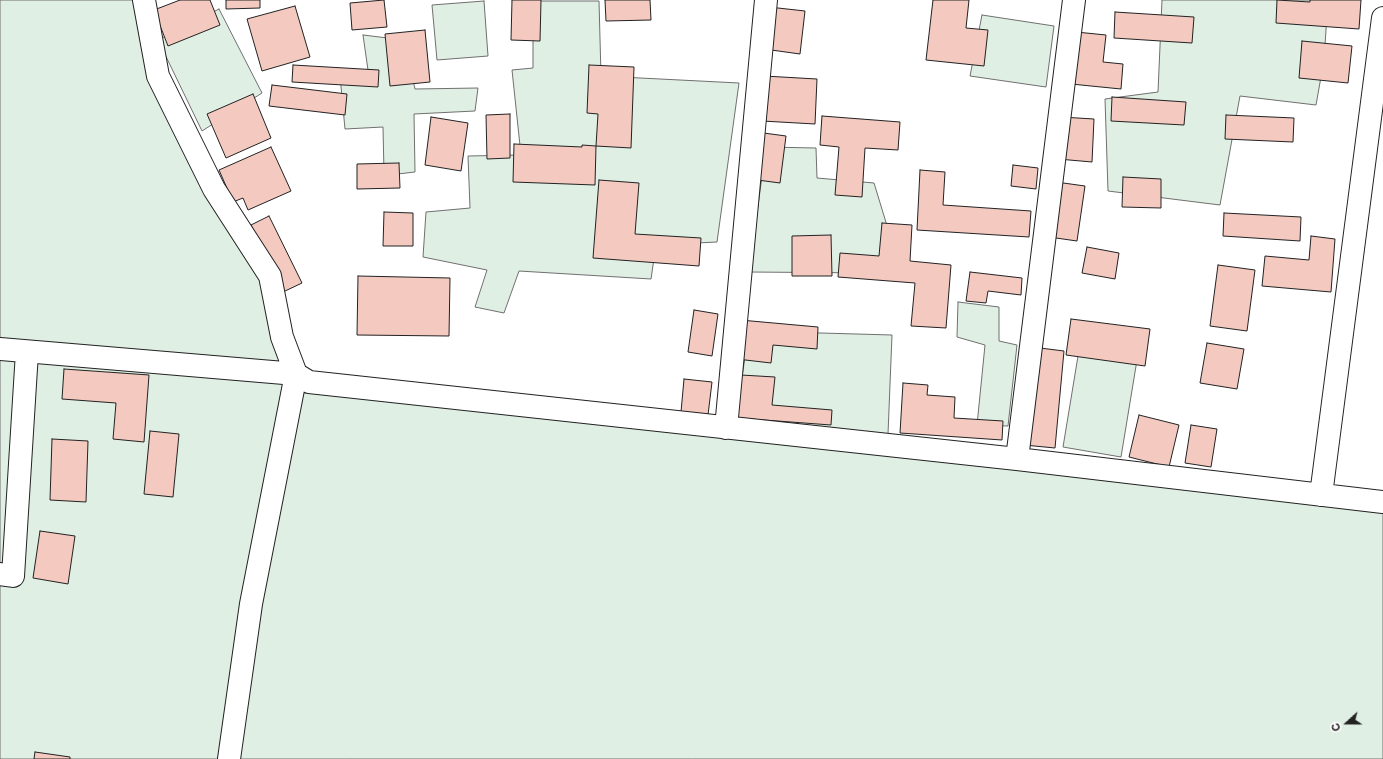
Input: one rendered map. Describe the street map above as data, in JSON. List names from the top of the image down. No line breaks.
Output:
{"north":"left"}
